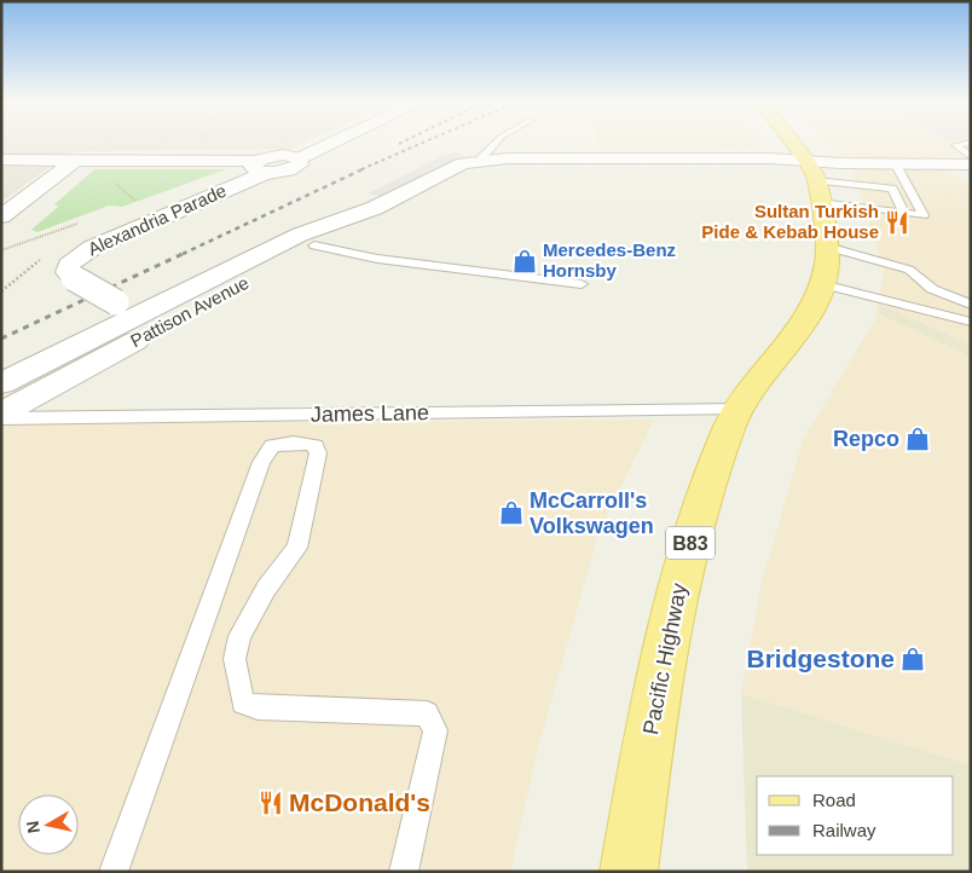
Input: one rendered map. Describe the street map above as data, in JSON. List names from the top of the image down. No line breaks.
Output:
{"streets":{"main road":["B83","Pacific Highway"],"street":["Alexandria Parade","Pattison Avenue"],"lane":["James Lane"]},"crossings":[["Alexandria Parade","Pattison Avenue"],["Pattison Avenue","Pacific Highway"],["James Lane","Pacific Highway"]],"places":{"restaurant":["Sultan Turkish Pide & Kebab House","McDonald's"],"shop":["Mercedes-Benz Hornsby","Repco","McCarroll's Volkswagen","Bridgestone"]},"legend":["Road","Railway"],"north":"left"}
